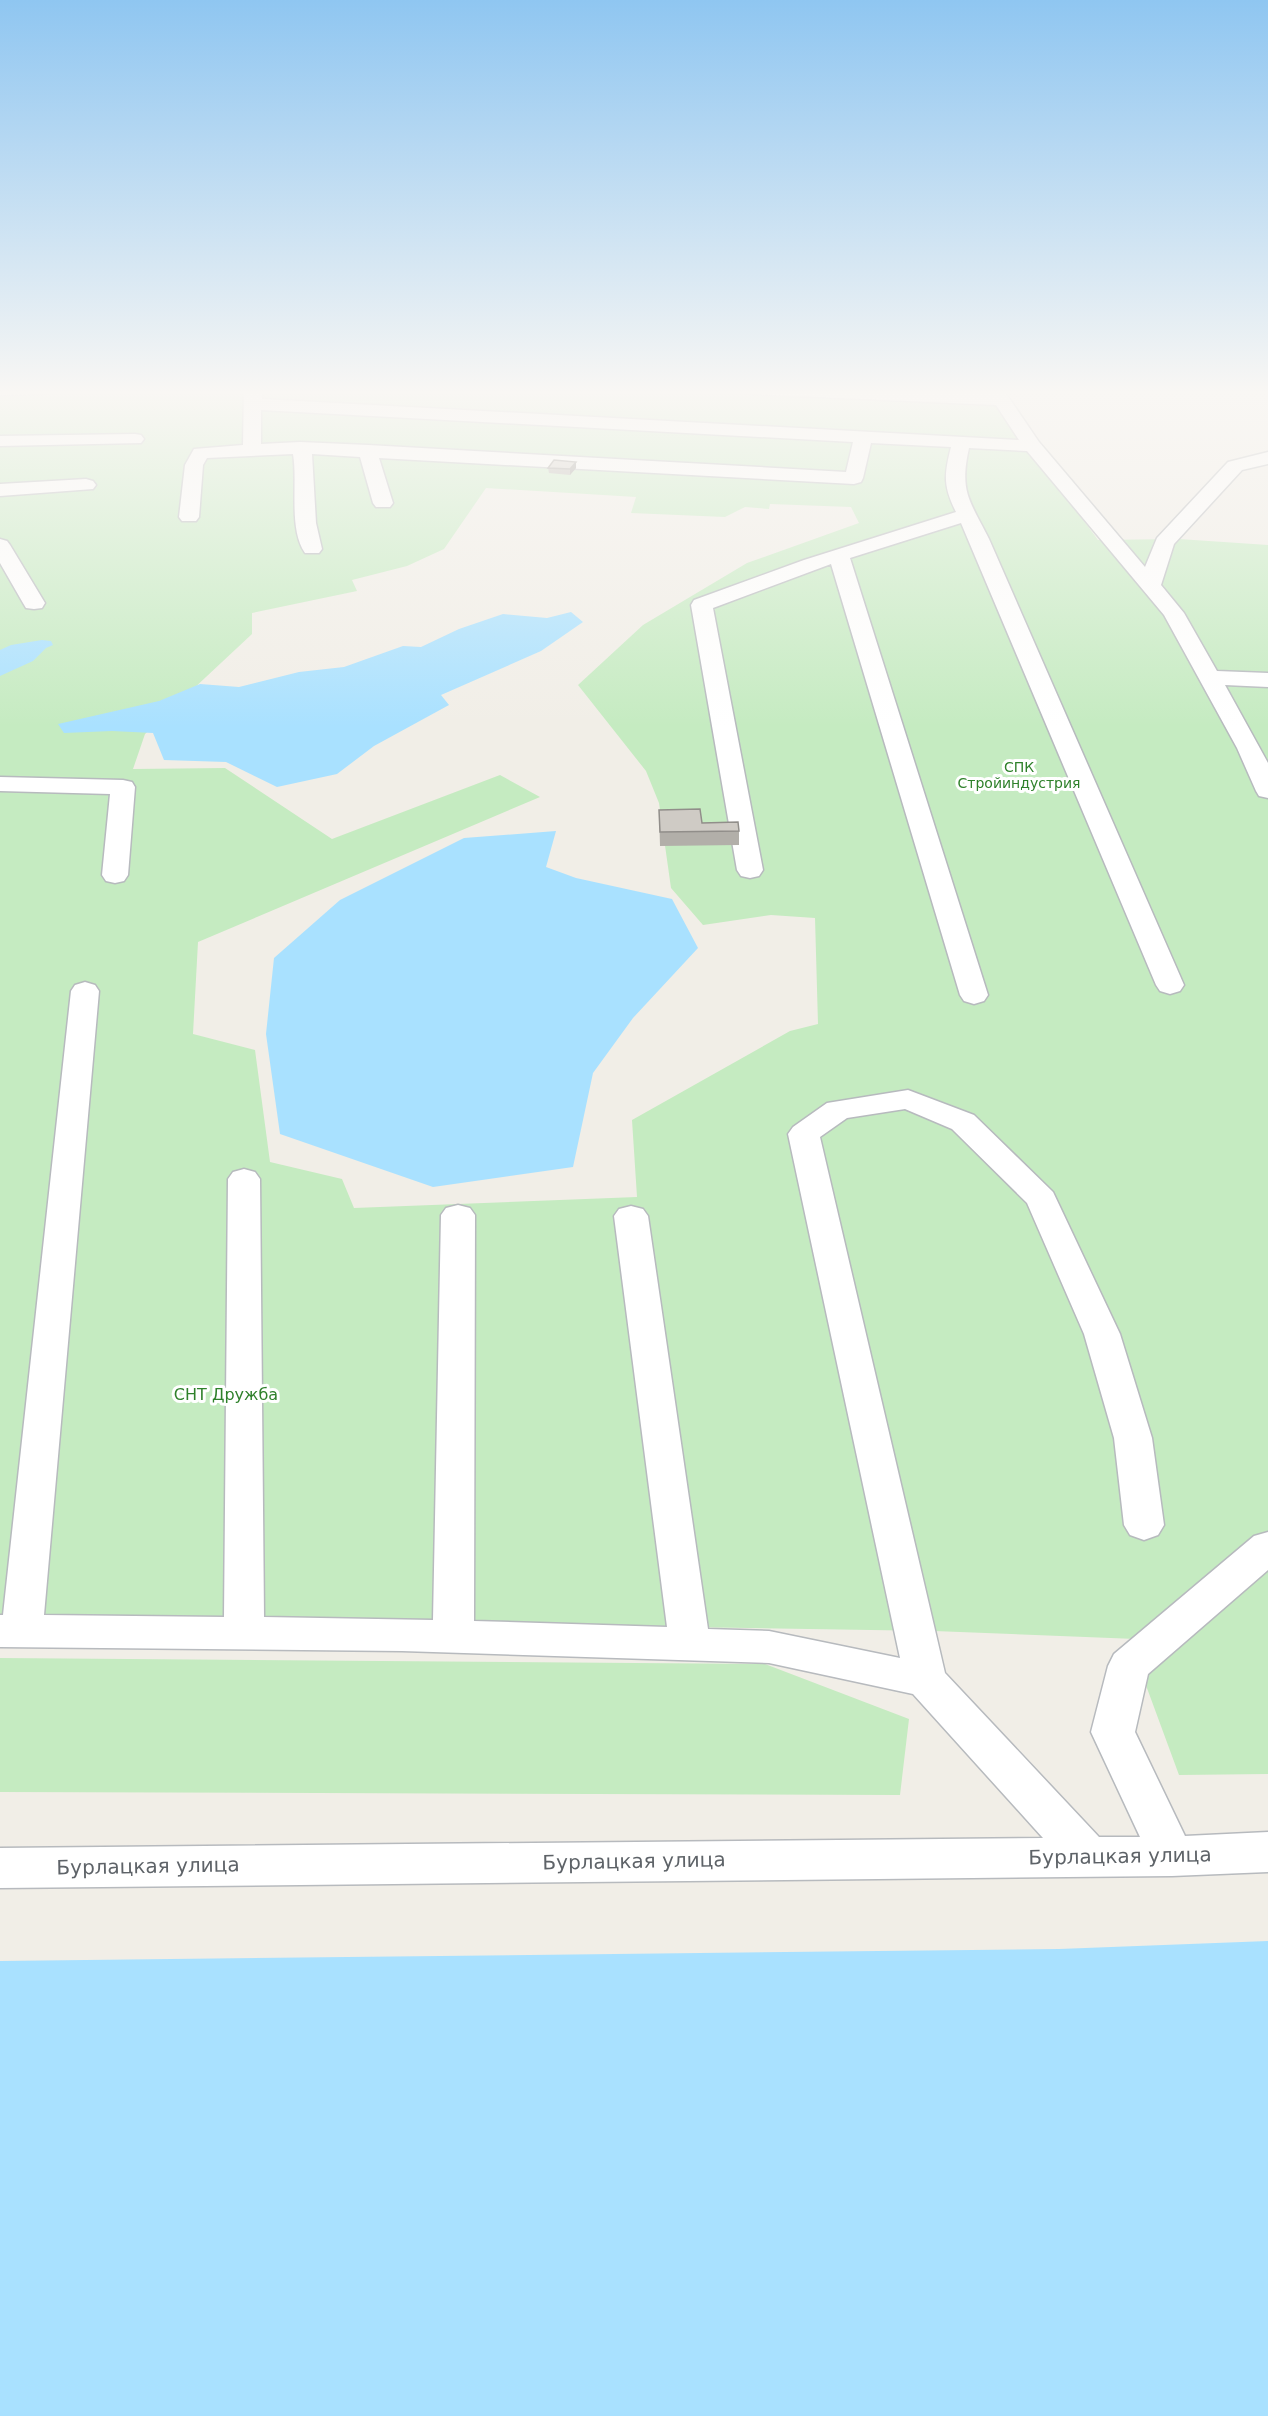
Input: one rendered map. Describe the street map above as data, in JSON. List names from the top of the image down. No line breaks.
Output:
{"streets":{"street":["Бурлацкая улица"]},"parks":["СПК Стройиндустрия","СНТ Дружба"]}
